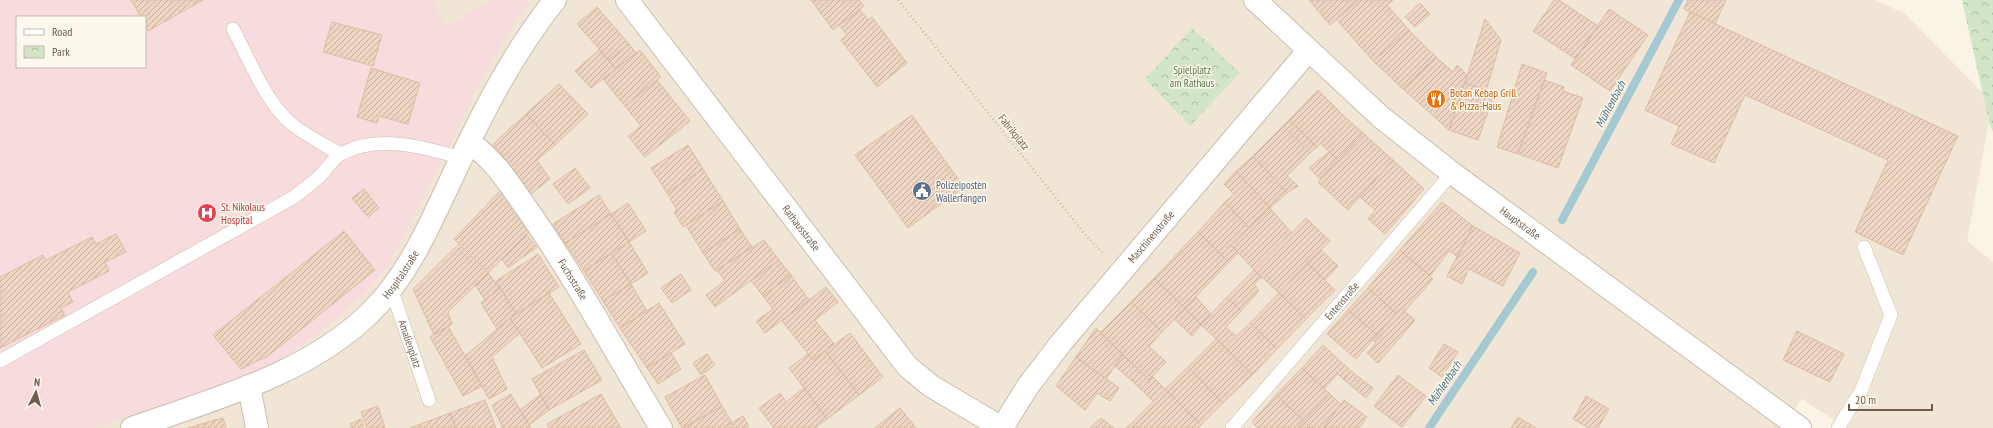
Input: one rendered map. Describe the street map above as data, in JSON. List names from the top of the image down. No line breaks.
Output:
{"streets":{"street":["Hauptstraße","Rathausstraße","Maschinenstraße","Hospitalstraße","Fuchsstraße"],"lane":["Entenstraße","Amalienplatz"],"path":["Fabrikplatz"]},"crossings":[["Fabrikplatz","Maschinenstraße"],["Hauptstraße","Maschinenstraße"],["Hauptstraße","Entenstraße"],["Rathausstraße","Maschinenstraße"],["Hospitalstraße","Fuchsstraße"],["Hospitalstraße","Amalienplatz"]],"water":["Mühlenbach"],"parks":["Spielplatz am Rathaus"],"places":{"restaurant":["Botan Kebap Grill & Pizza-Haus"],"public building":["Polizeiposten Wallerfangen"],"hospital":["St. Nikolaus Hospital"]},"legend":["Road","Park"],"scale_bar":"20 m","north":"top"}
